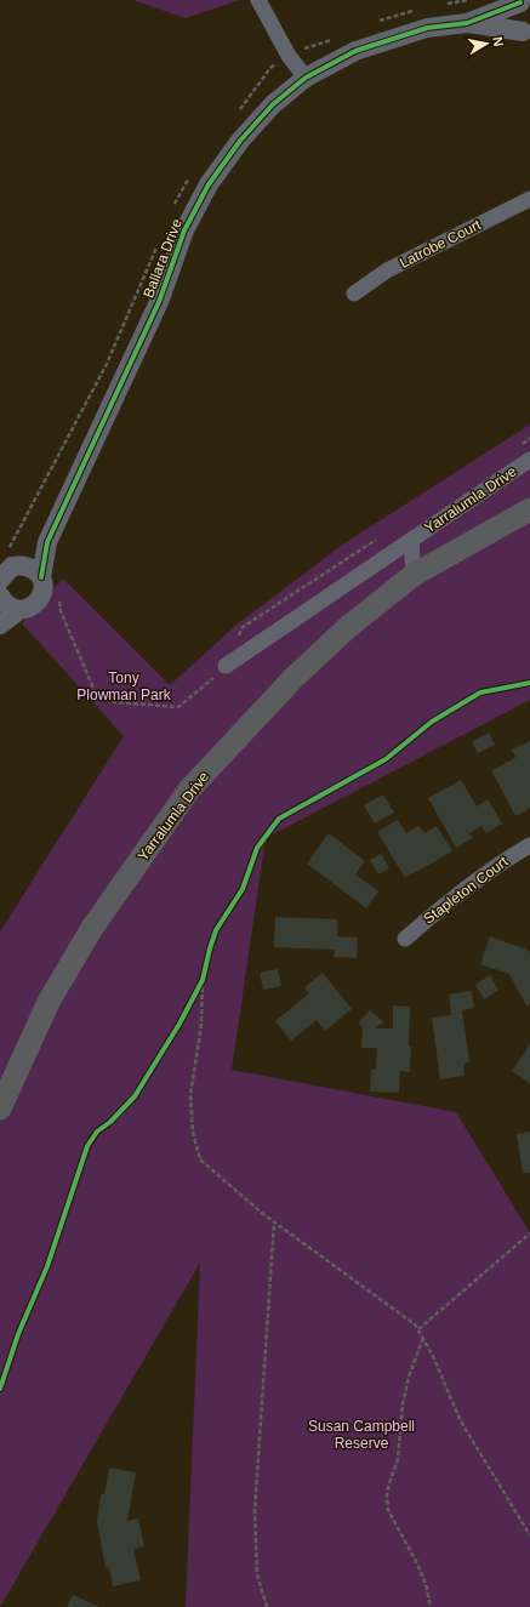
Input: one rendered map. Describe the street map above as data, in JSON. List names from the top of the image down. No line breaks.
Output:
{"streets":{"main road":["Yarralumla Drive"],"street":["Latrobe Court","Ballara Drive","Stapleton Court"]},"parks":["Tony Plowman Park","Susan Campbell Reserve"],"north":"right"}
